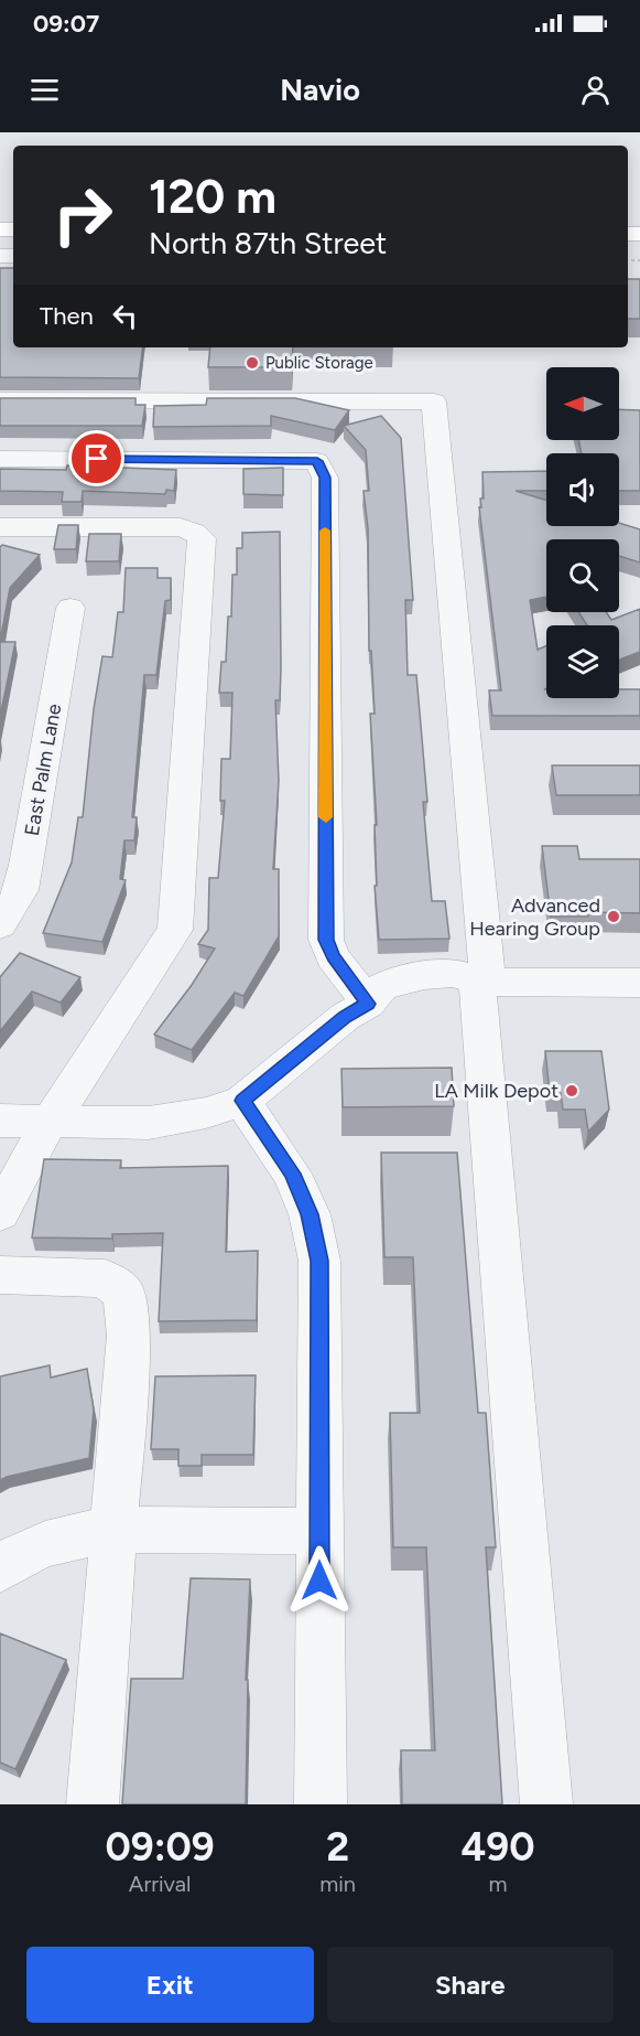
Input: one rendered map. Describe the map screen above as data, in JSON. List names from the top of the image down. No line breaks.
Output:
{"streets":{"street":["East Palm Lane"]},"places":["Public Storage","Advanced Hearing Group","LA Milk Depot"],"north":"left","page":{"status":"09:07","header":"Navio","turn":["120 m","North 87th Street"],"then":"Then","eta":["09:09","Arrival","2","min","490","m"],"buttons":["Exit","Share"]}}
